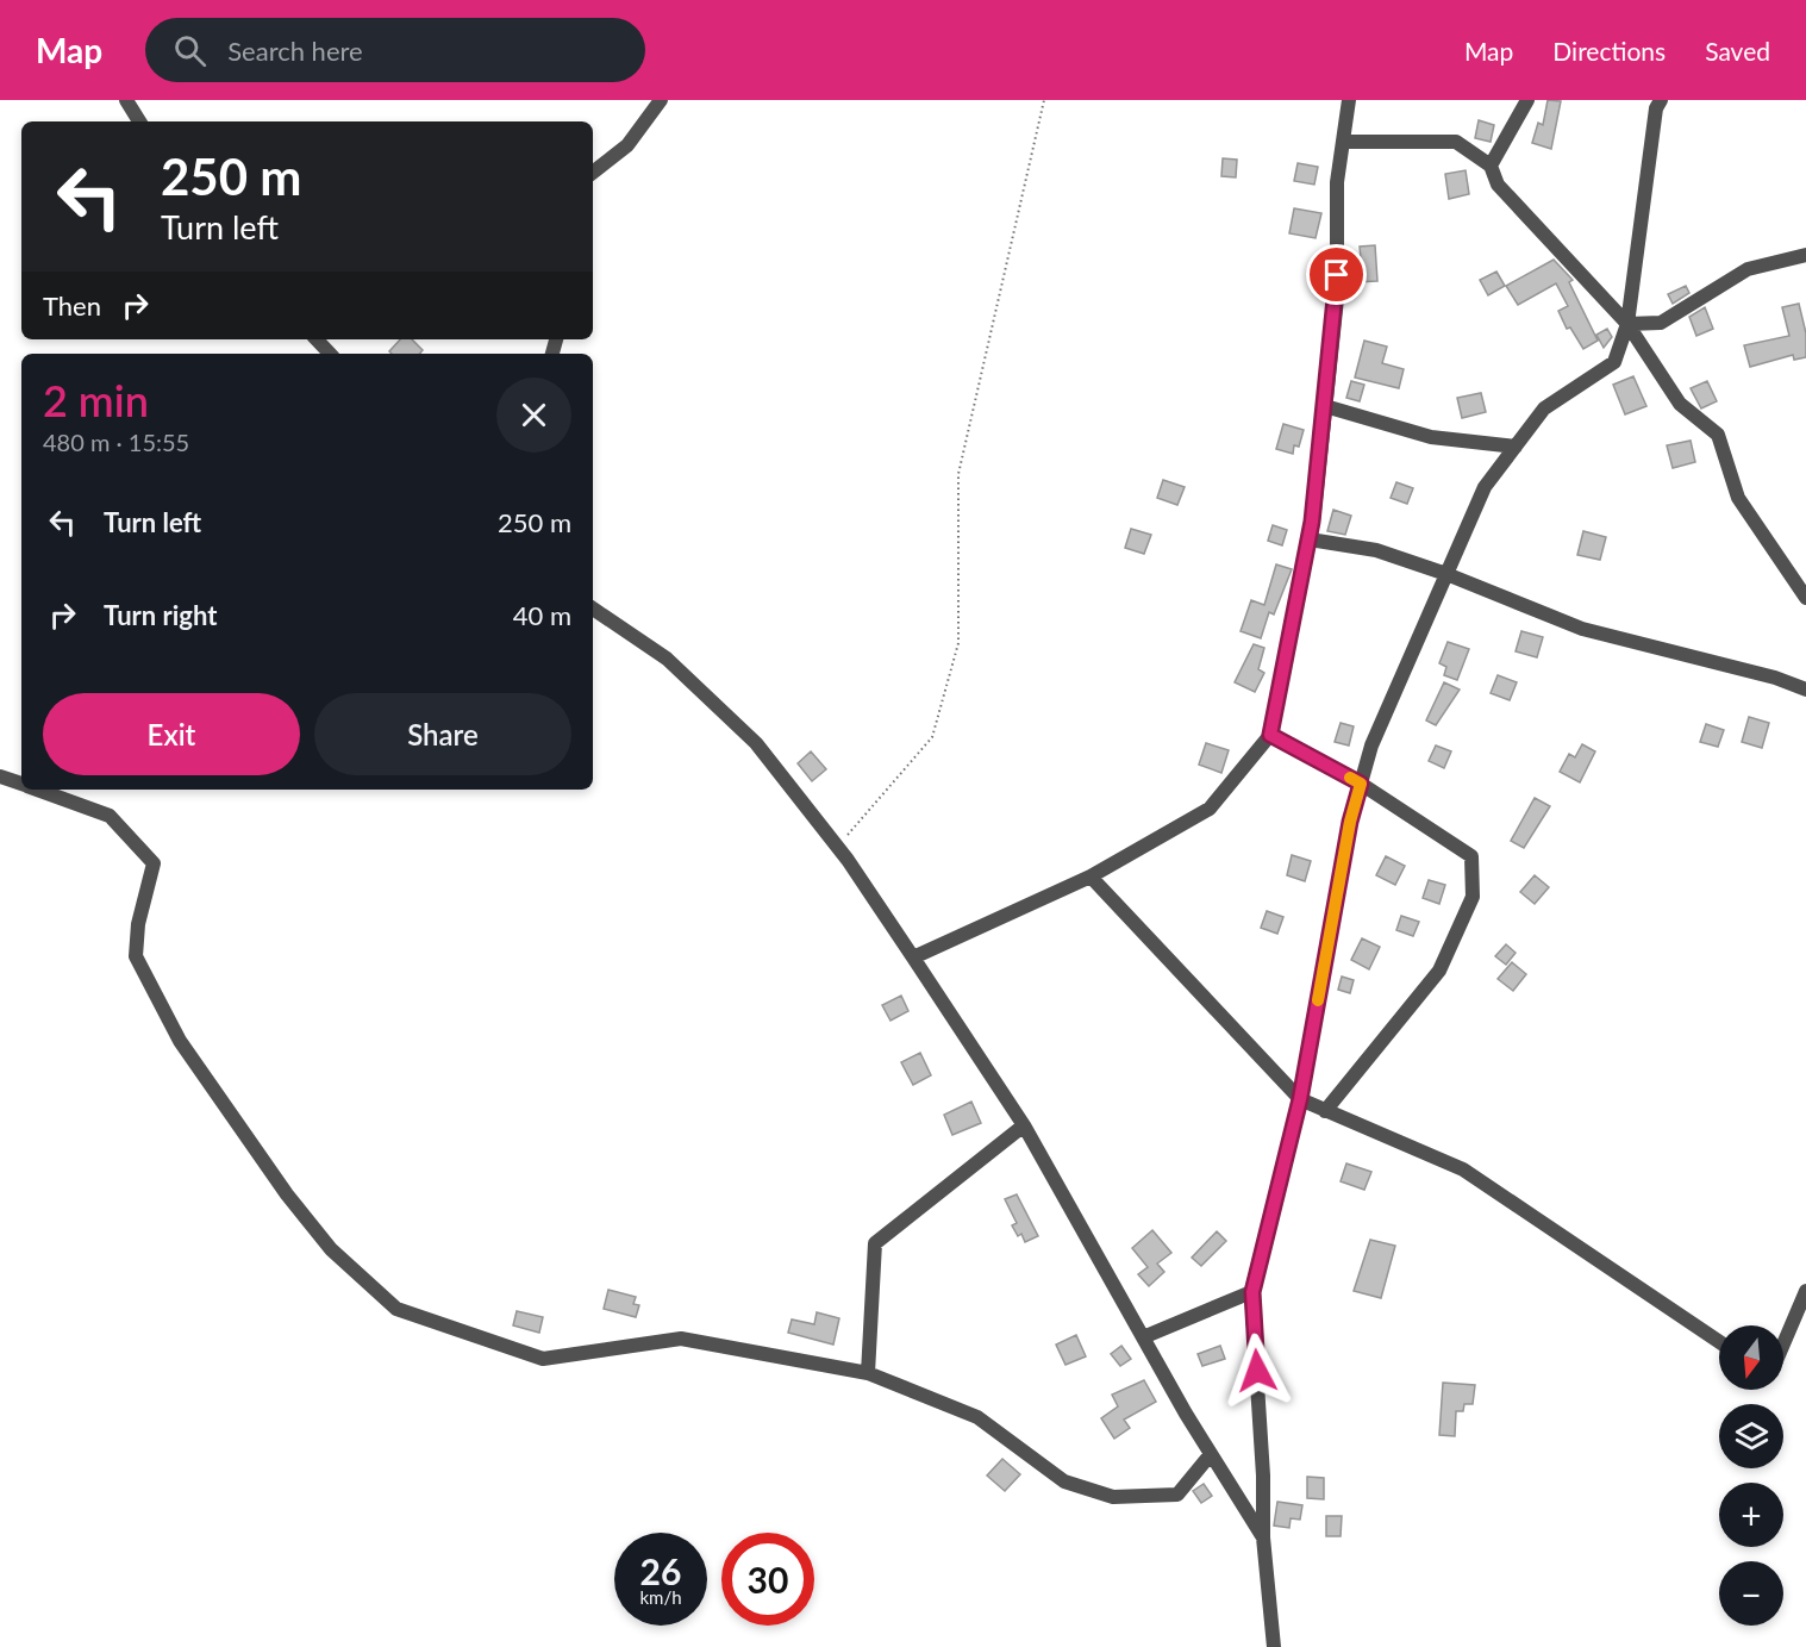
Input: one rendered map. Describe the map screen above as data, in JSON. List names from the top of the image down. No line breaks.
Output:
{"north":"bottom","page":{"header":"Map","search":"Search here","nav":["Map","Directions","Saved"],"turn":["250 m","Turn left"],"then":"Then","heading":["2 min","480 m · 15:55"],"list":[{"name":"Turn left","value":"250 m"},{"name":"Turn right","value":"40 m"}],"buttons":["Exit","Share"],"map_buttons":["+","−"],"speed":"26 km/h","limit":"30"}}
